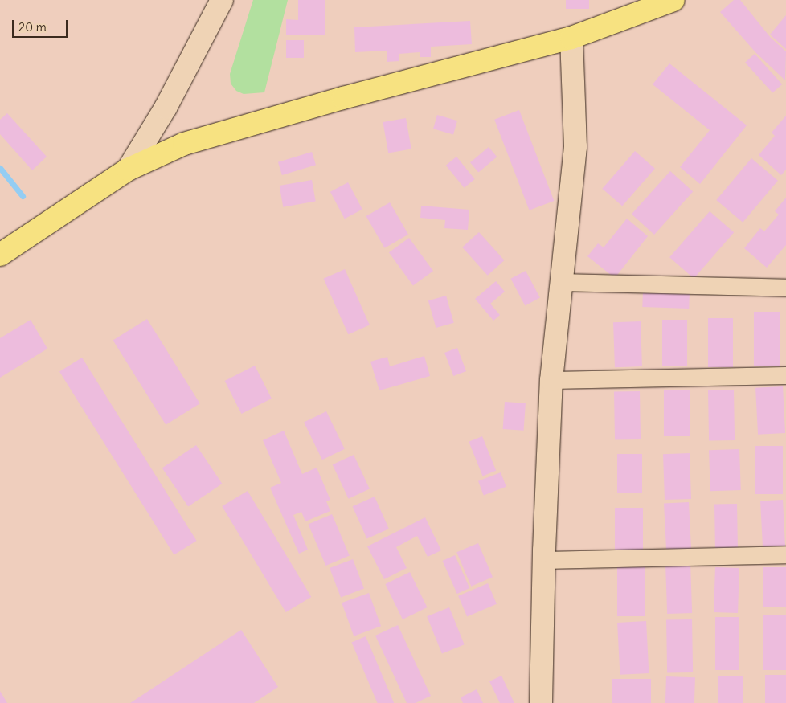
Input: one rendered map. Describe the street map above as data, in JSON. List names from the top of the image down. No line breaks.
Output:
{"scale_bar":"20 m"}
